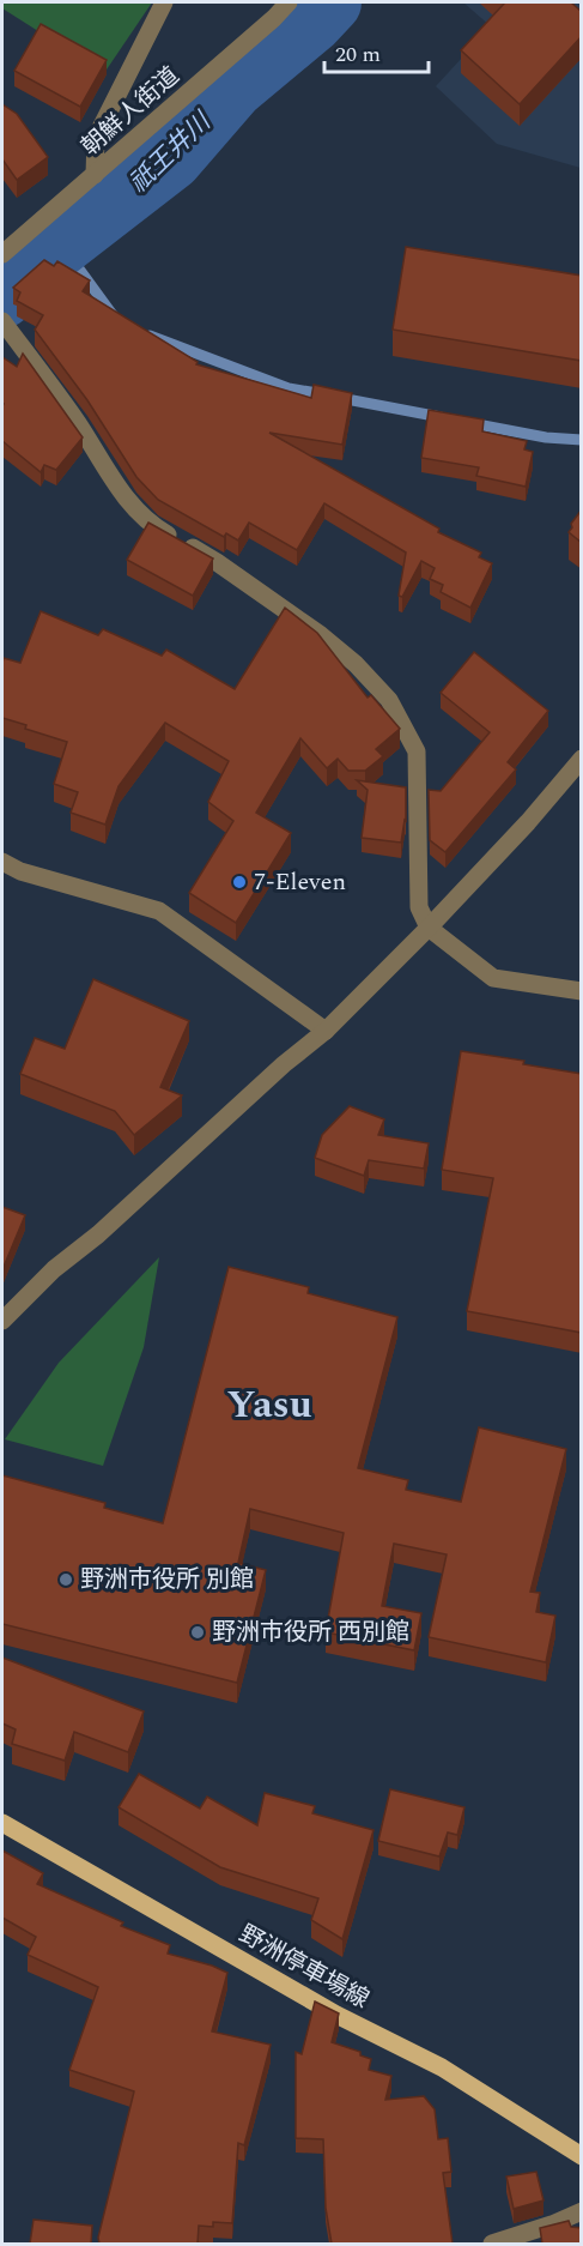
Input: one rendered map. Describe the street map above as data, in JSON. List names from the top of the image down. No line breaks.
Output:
{"streets":{"main road":["野洲停車場線"],"street":["朝鮮人街道"]},"districts":["Yasu"],"water":["祇王井川"],"places":["7-Eleven","野洲市役所 別館","野洲市役所 西別館"],"scale_bar":"20 m"}
